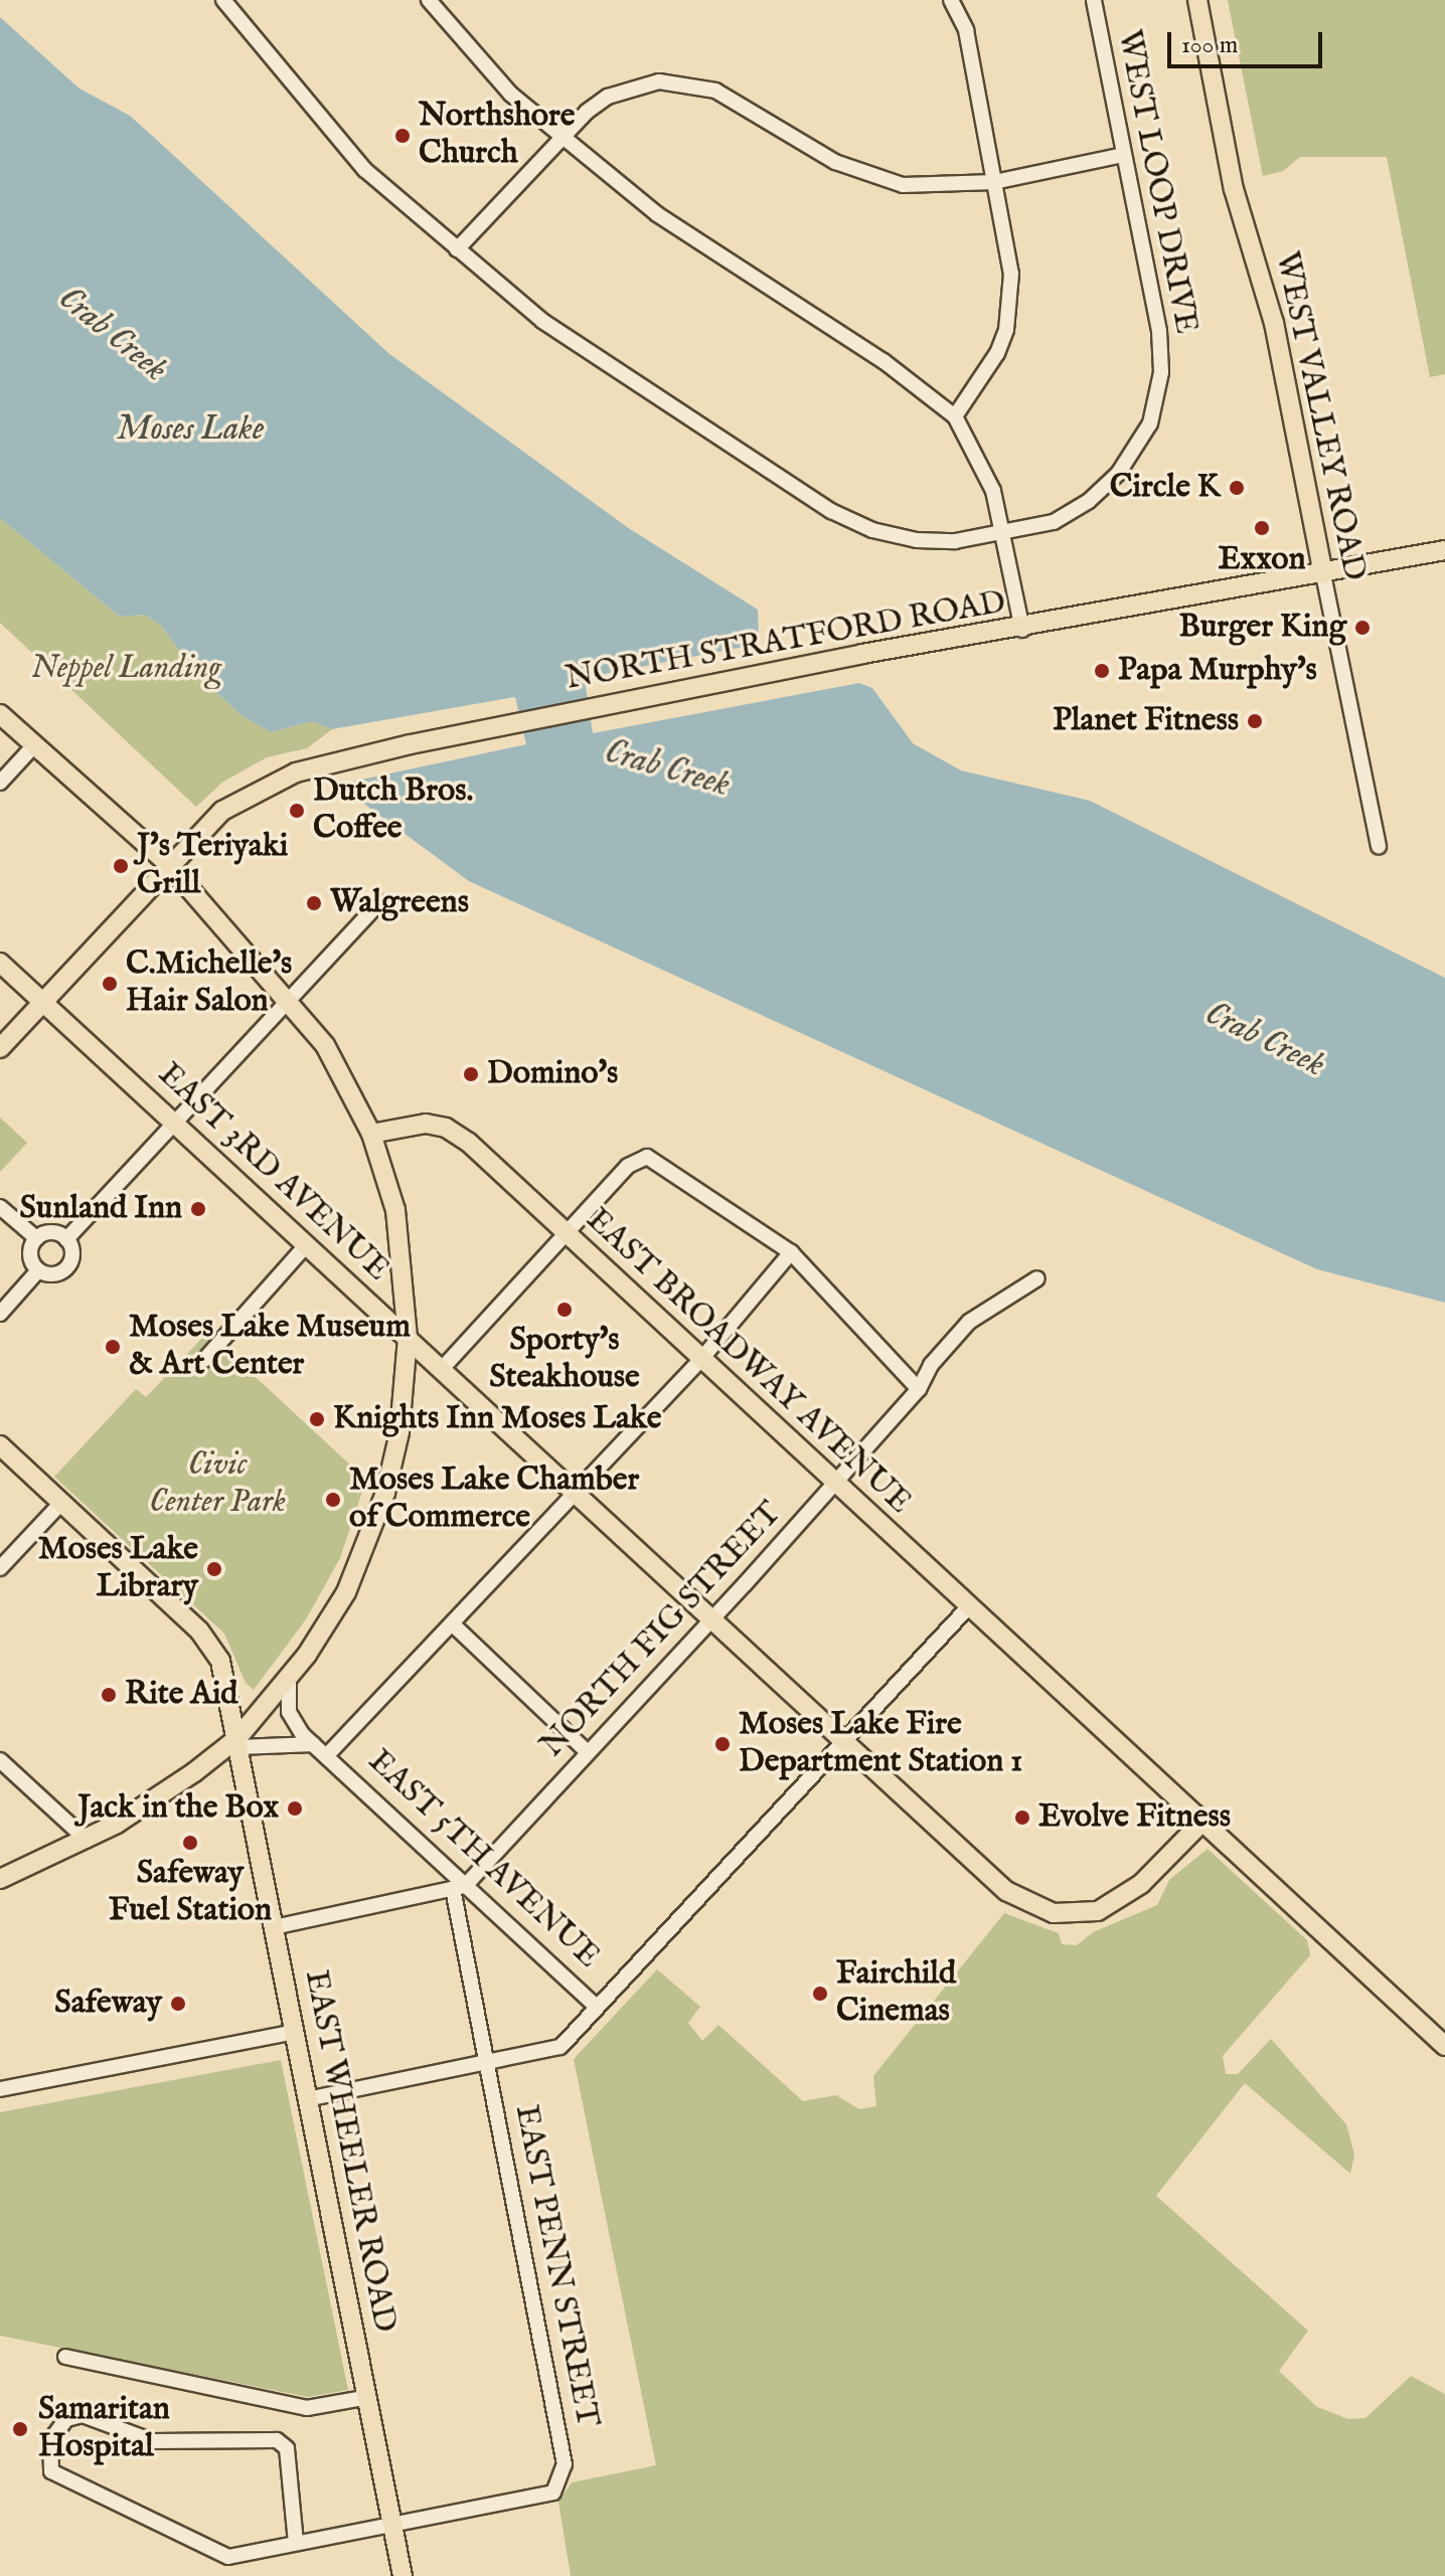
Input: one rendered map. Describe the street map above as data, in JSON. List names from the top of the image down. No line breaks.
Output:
{"streets":{"main road":["WEST VALLEY ROAD","NORTH STRATFORD ROAD","EAST 3RD AVENUE","EAST BROADWAY AVENUE","EAST WHEELER ROAD"],"street":["WEST LOOP DRIVE","NORTH FIG STREET","EAST 5TH AVENUE","EAST PENN STREET"]},"crossings":[["WEST VALLEY ROAD","NORTH STRATFORD ROAD"],["NORTH STRATFORD ROAD","EAST 3RD AVENUE"],["EAST 3RD AVENUE","EAST BROADWAY AVENUE"],["EAST 3RD AVENUE","NORTH FIG STREET"],["EAST BROADWAY AVENUE","NORTH FIG STREET"],["NORTH FIG STREET","EAST 5TH AVENUE"],["NORTH FIG STREET","EAST PENN STREET"],["EAST 5TH AVENUE","EAST PENN STREET"],["EAST WHEELER ROAD","EAST PENN STREET"]],"water":["Crab Creek","Moses Lake"],"parks":["Neppel Landing","Civic Center Park"],"places":["Northshore Church","Circle K","Exxon","Burger King","Papa Murphy's","Planet Fitness","Dutch Bros. Coffee","J's Teriyaki Grill","Walgreens","C.Michelle's Hair Salon","Domino's","Sunland Inn","Sporty's Steakhouse","Moses Lake Museum & Art Center","Knights Inn Moses Lake","Moses Lake Chamber of Commerce","Moses Lake Library","Rite Aid","Moses Lake Fire Department Station 1","Jack in the Box","Evolve Fitness","Safeway Fuel Station","Fairchild Cinemas","Safeway","Samaritan Hospital"],"scale_bar":"100 m"}
